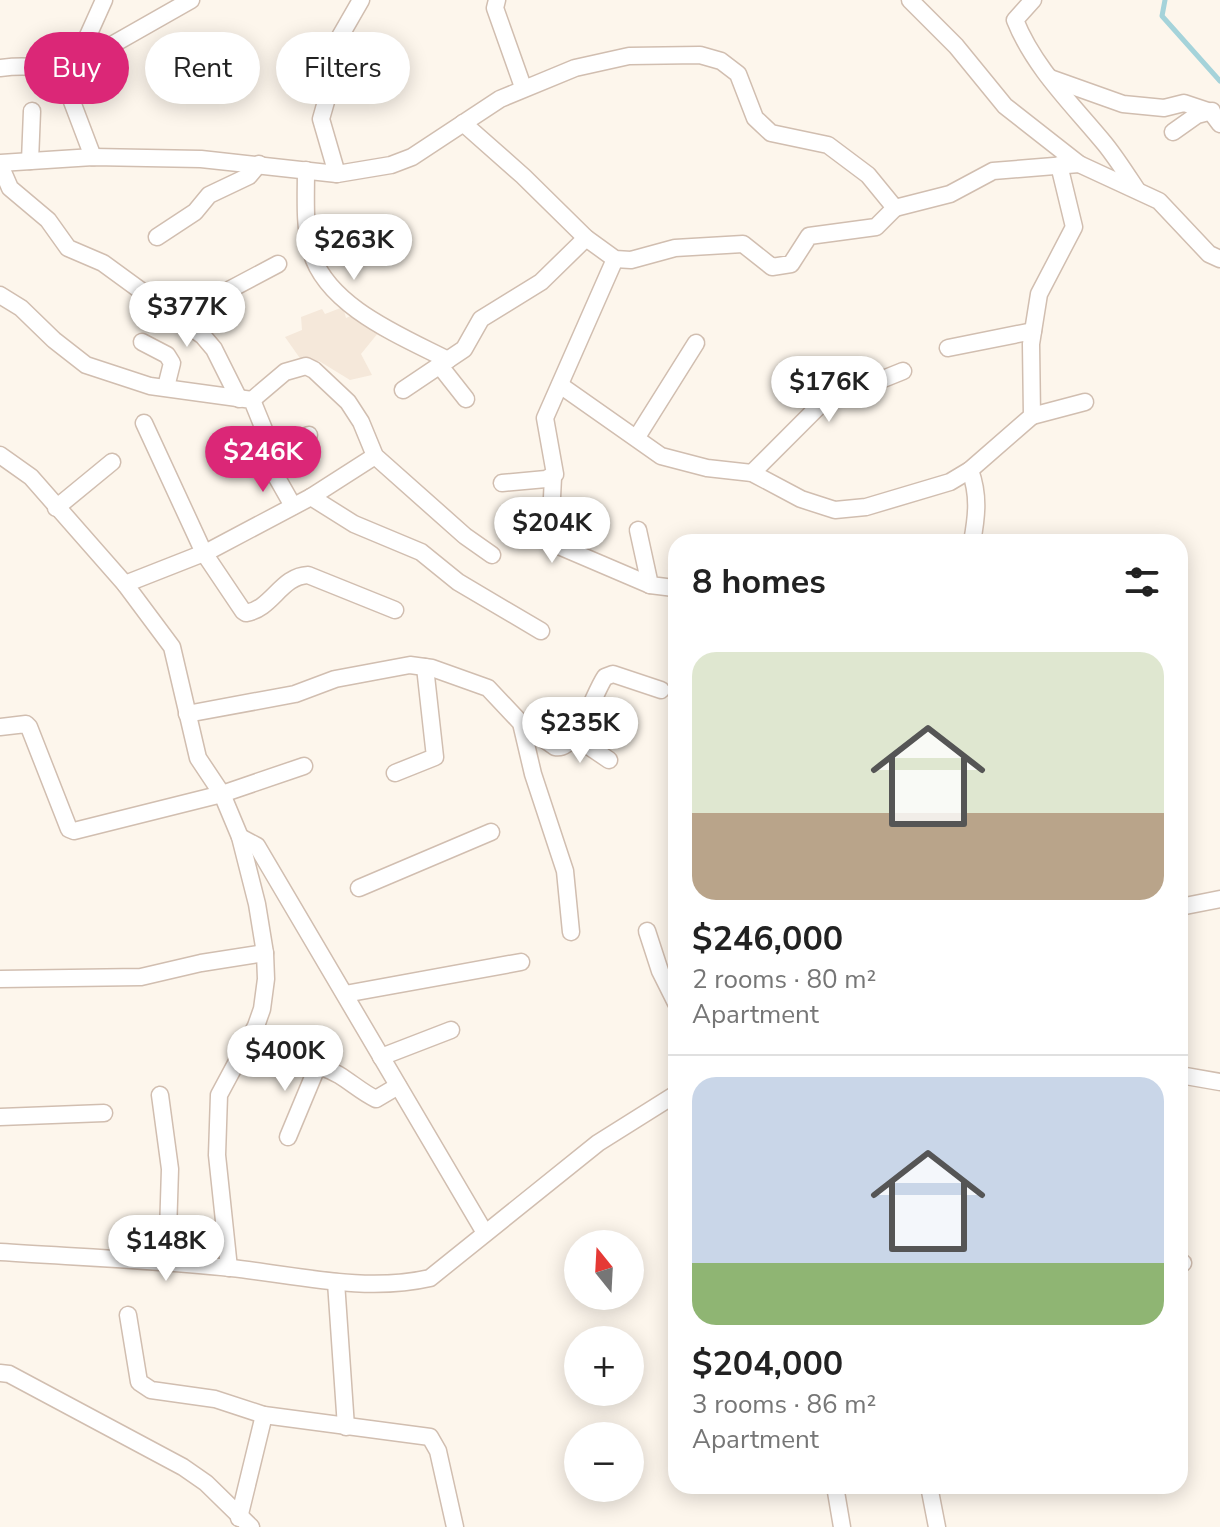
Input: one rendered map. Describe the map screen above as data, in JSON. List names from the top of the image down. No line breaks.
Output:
{"north":"top","page":{"chip":["Buy","Rent","Filters"],"price":["$263K","$377K","$176K","$246K","$204K","$235K","$400K","$148K"],"heading":"8 homes","list":[{"name":"$246,000","note":"2 rooms · 80 m² · Apartment"},{"name":"$204,000","note":"3 rooms · 86 m² · Apartment"}],"map_buttons":["+","−"]}}
